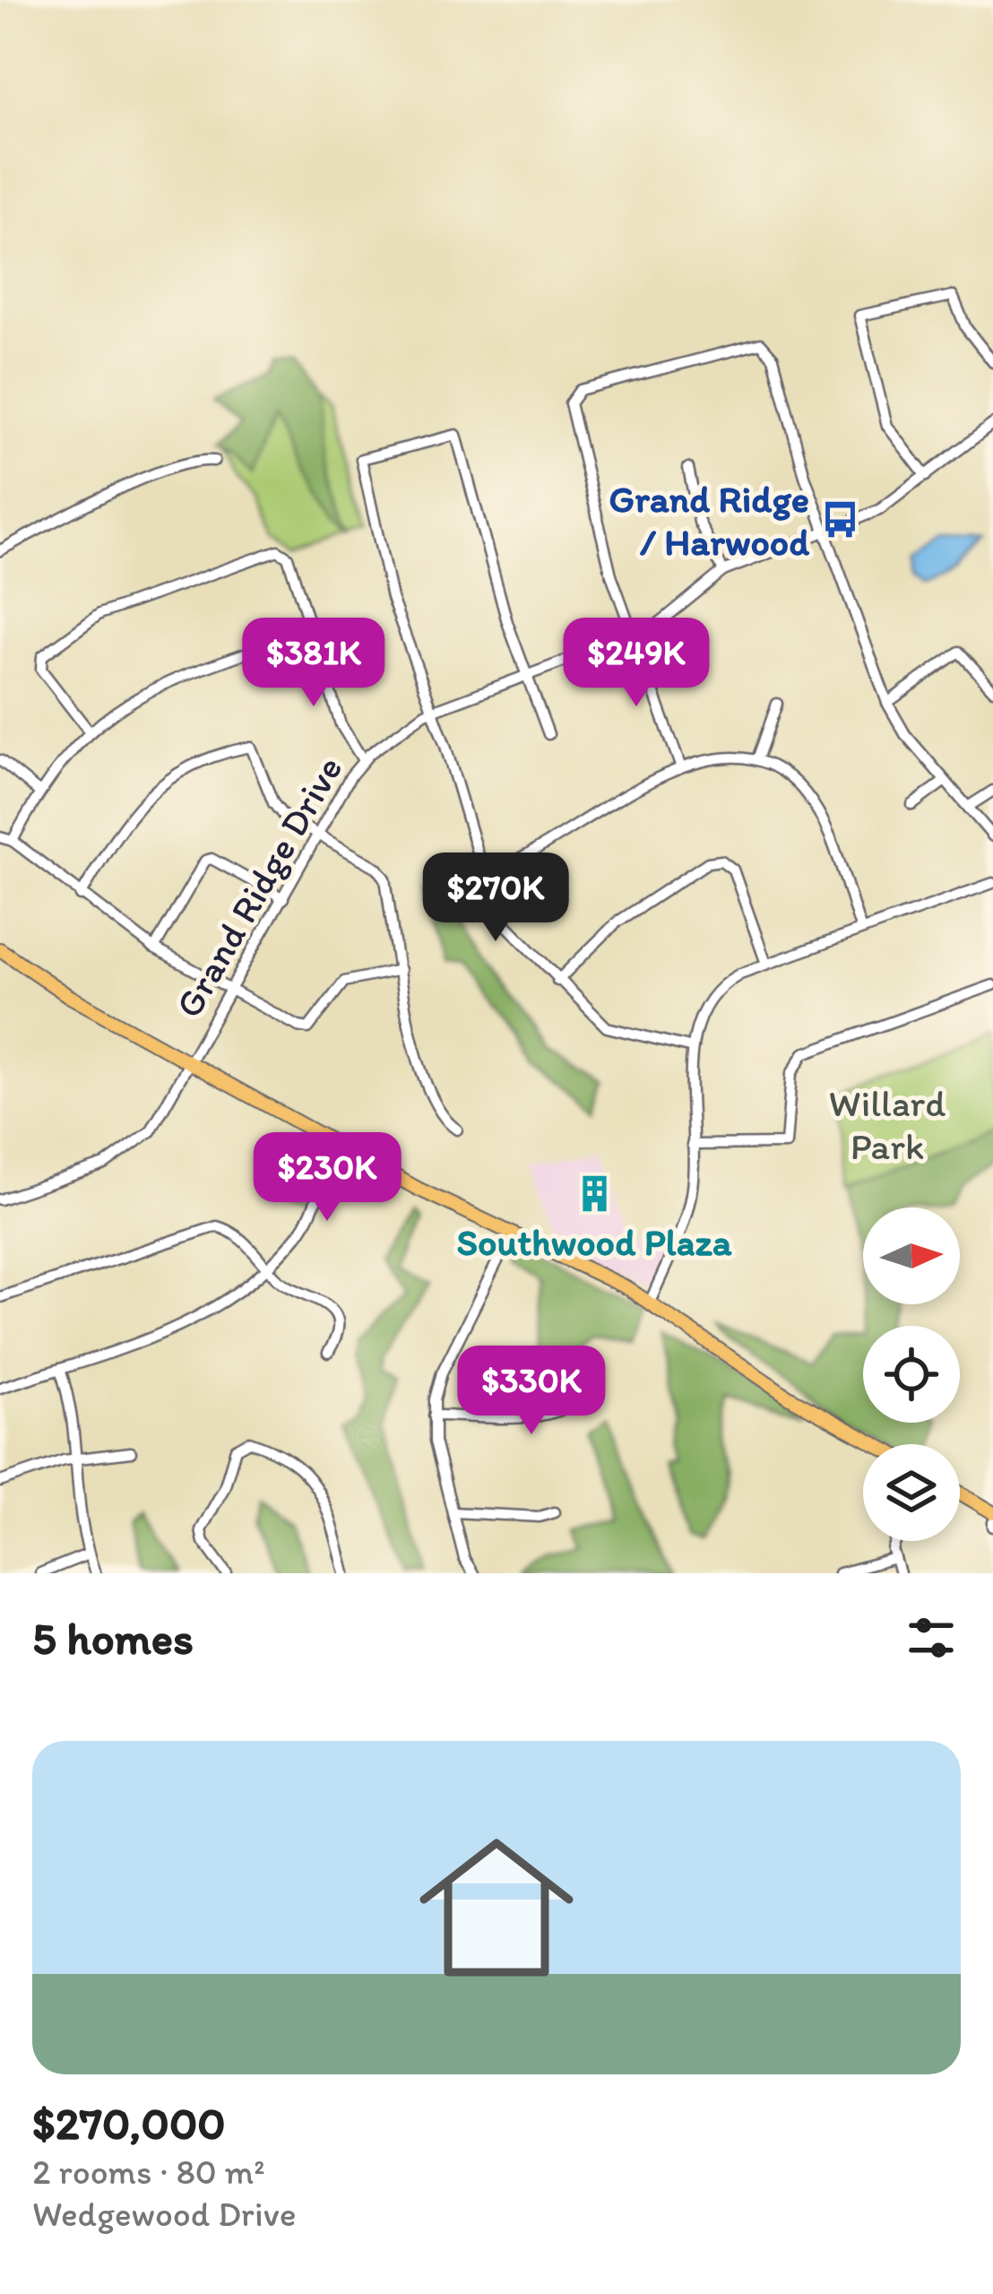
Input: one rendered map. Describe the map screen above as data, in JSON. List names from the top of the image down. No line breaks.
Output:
{"streets":{"street":["Grand Ridge Drive"]},"parks":["Willard Park"],"places":{"bus stop":["Grand Ridge / Harwood"],"building":["Southwood Plaza"]},"north":"right","page":{"price":["$381K","$249K","$270K","$230K","$330K"],"heading":"5 homes","list":[{"name":"$270,000","note":"2 rooms · 80 m² · Wedgewood Drive"}]}}
